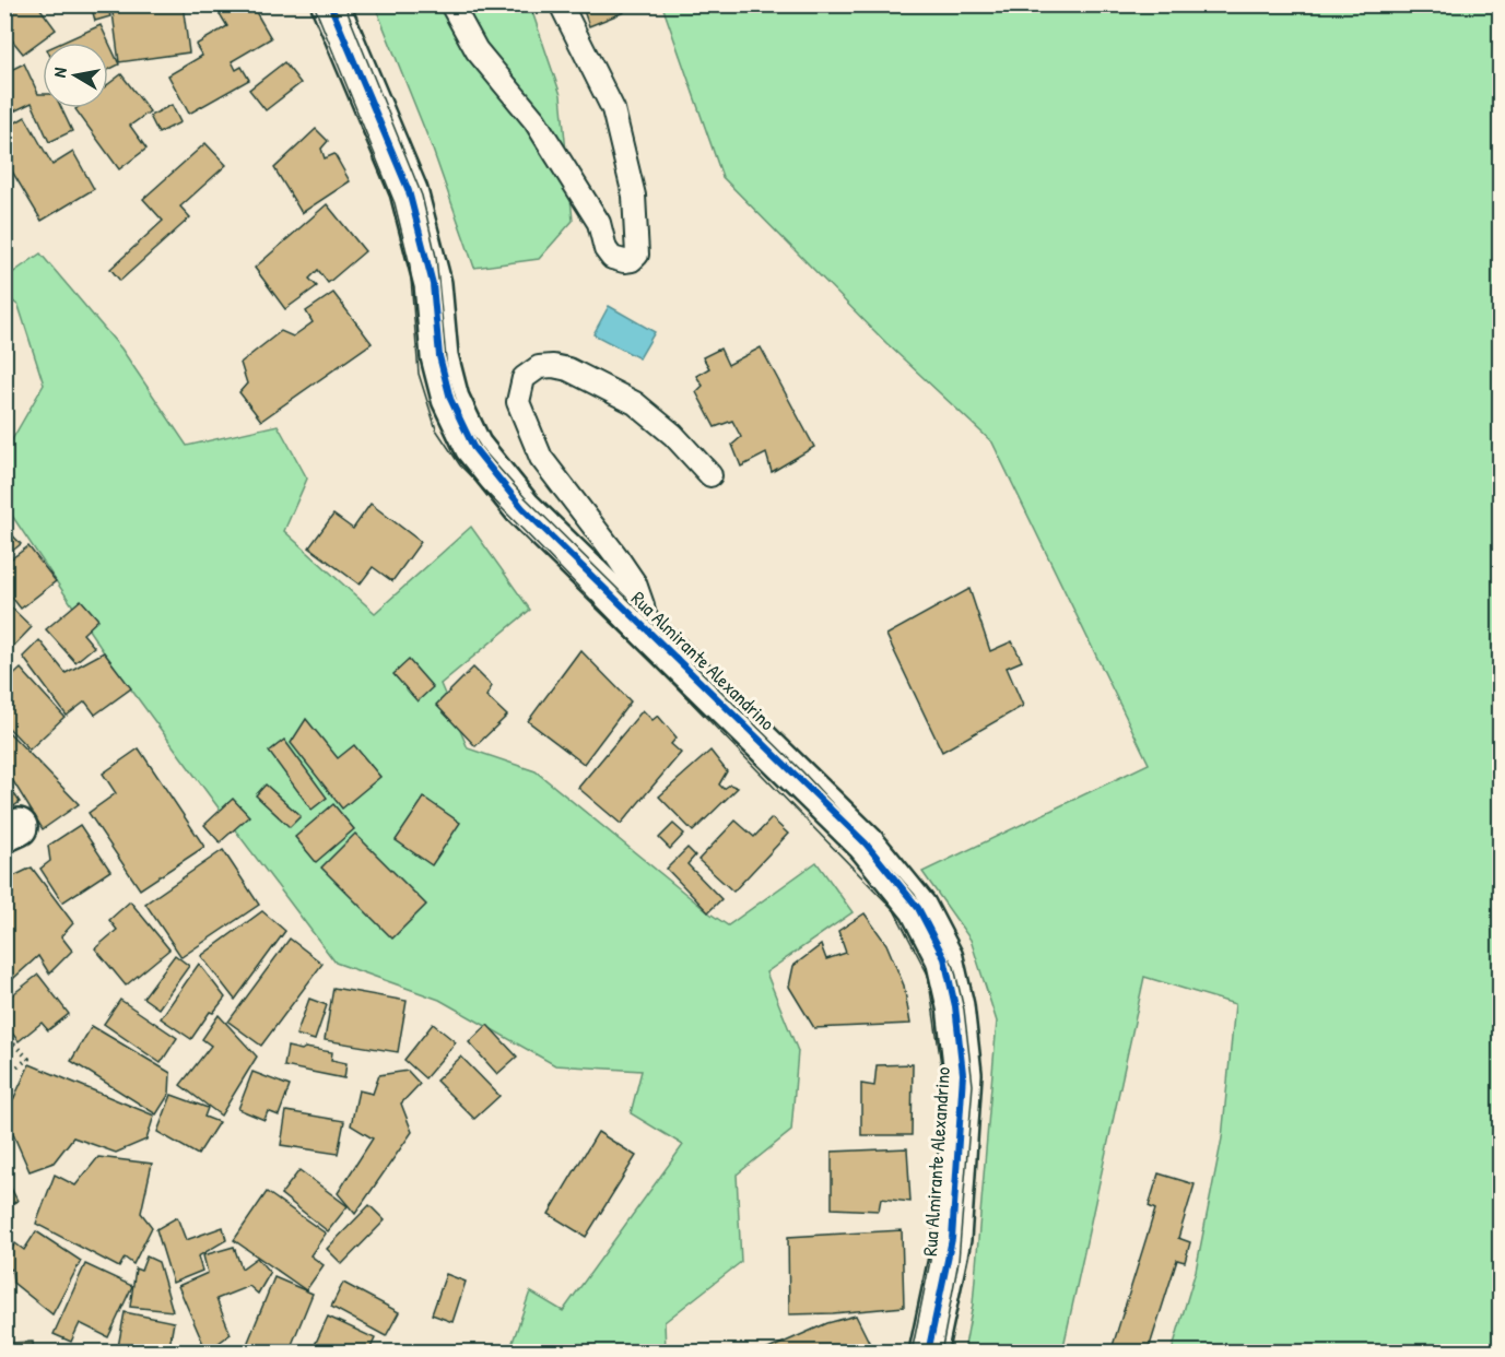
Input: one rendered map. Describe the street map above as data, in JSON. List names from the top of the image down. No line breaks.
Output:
{"streets":{"street":["Rua Almirante Alexandrino"]},"north":"left"}
